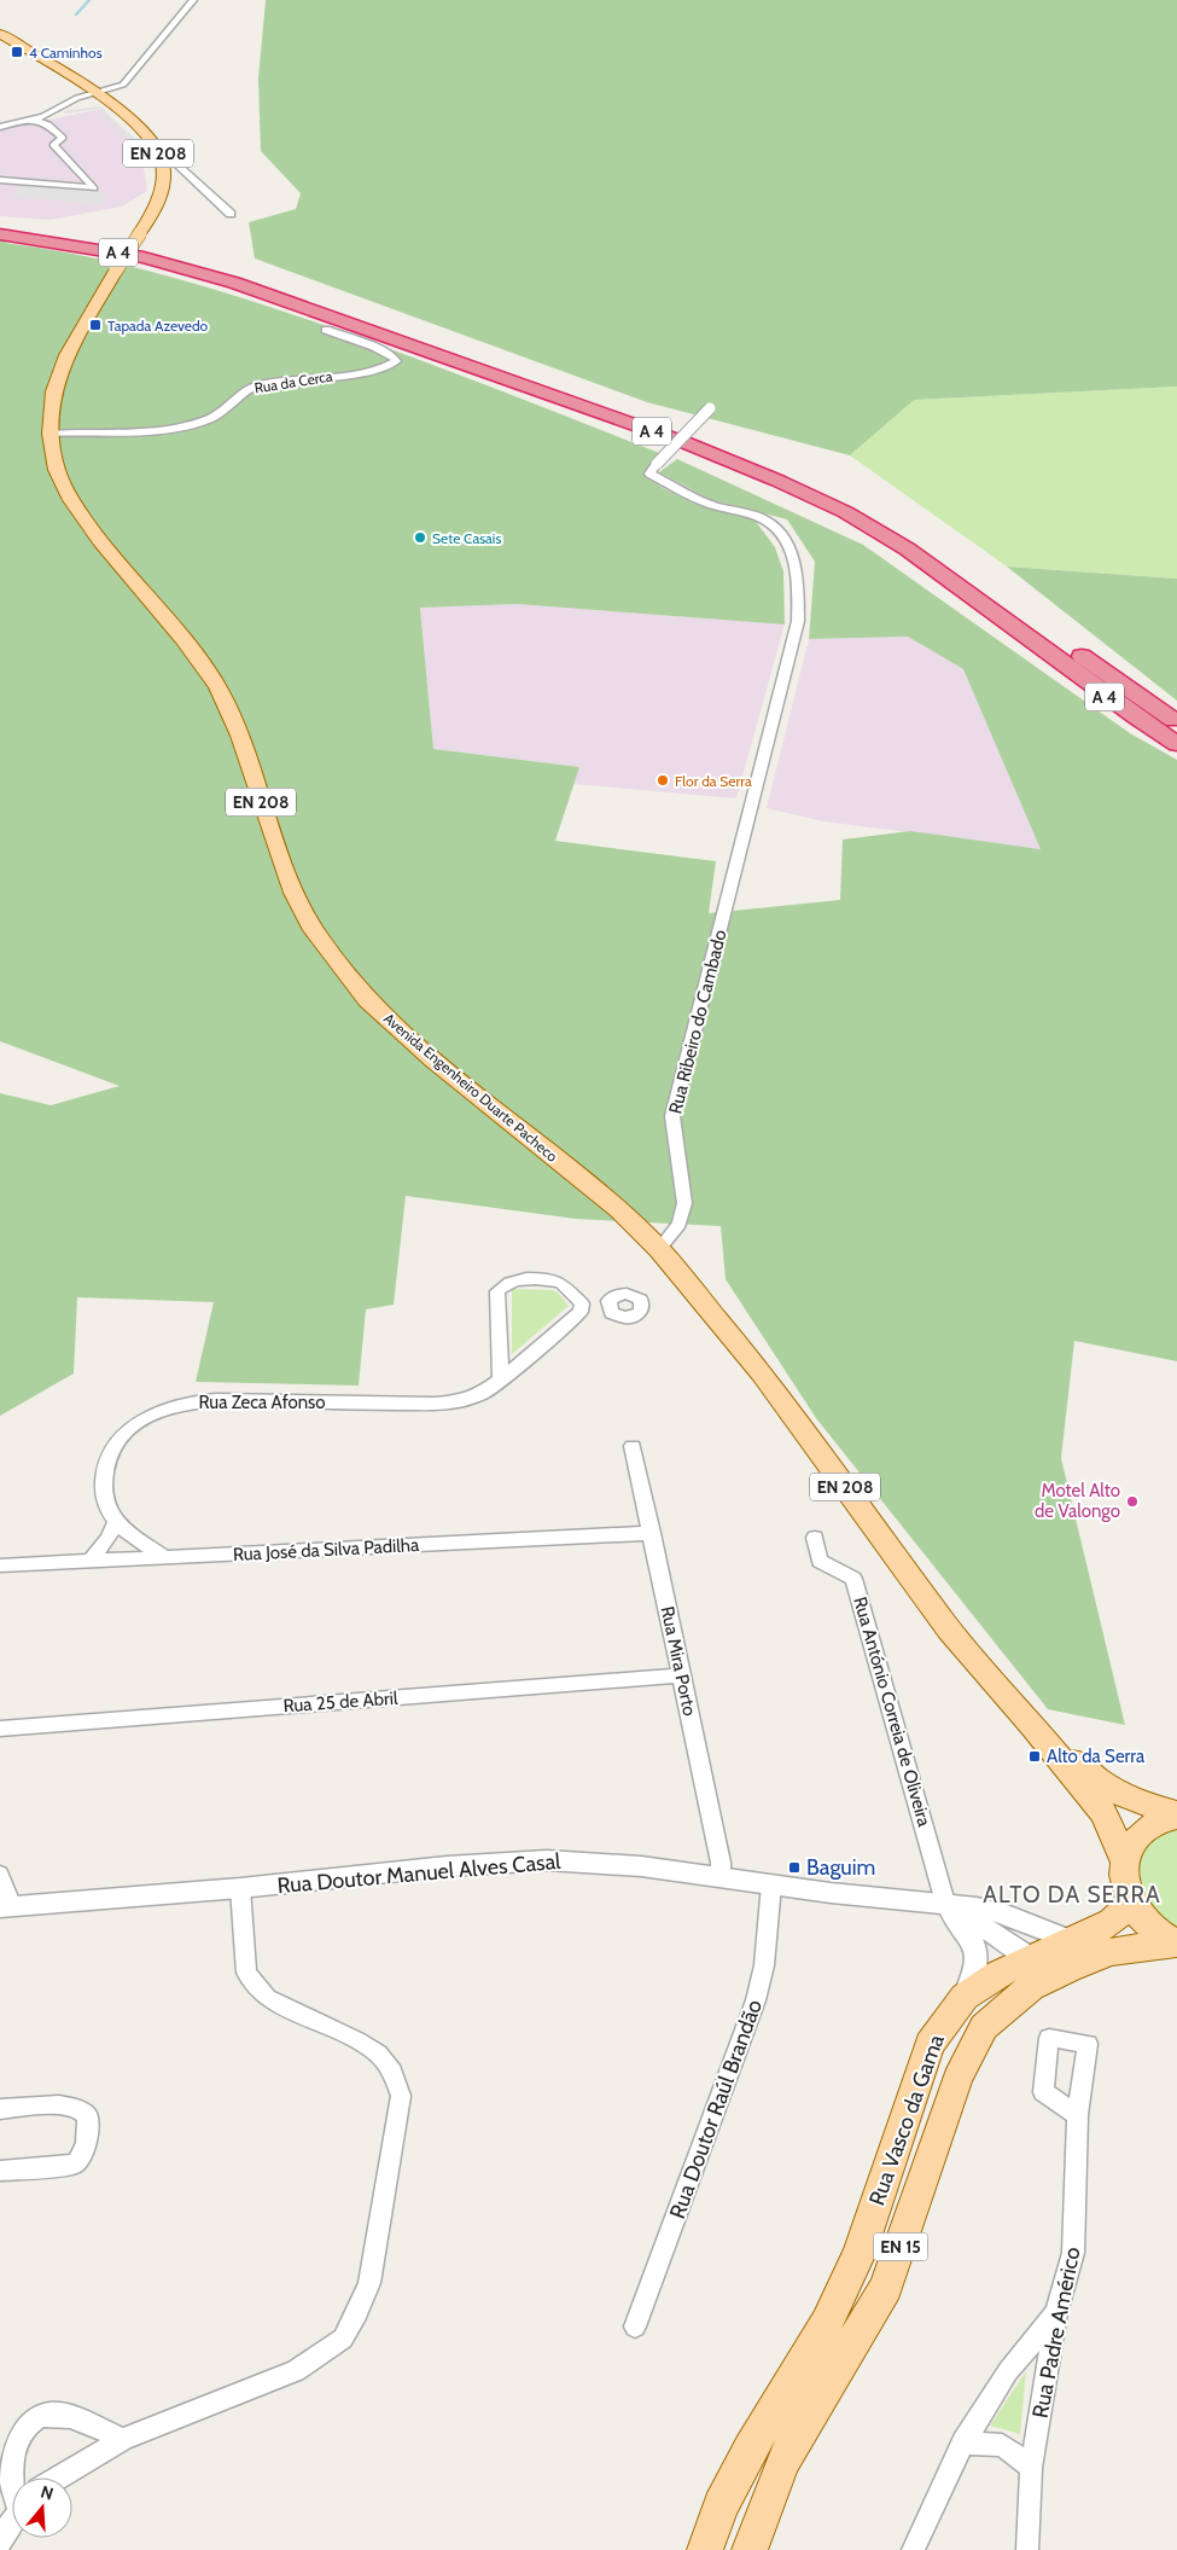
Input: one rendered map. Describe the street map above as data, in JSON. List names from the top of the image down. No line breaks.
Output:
{"streets":{"highway":["A 4"],"main road":["EN 208","Avenida Engenheiro Duarte Pacheco","Rua Vasco da Gama","EN 15"],"street":["Rua da Cerca","Rua Ribeiro do Cambado","Rua Zeca Afonso","Rua José da Silva Padilha","Rua Mira Porto","Rua 25 de Abril","Rua António Correia de Oliveira","Rua Doutor Manuel Alves Casal","Rua Doutor Raúl Brandão","Rua Padre Américo"]},"crossings":[["EN 208","Rua Ribeiro do Cambado"],["EN 208","Avenida Engenheiro Duarte Pacheco"],["Rua da Cerca","Avenida Engenheiro Duarte Pacheco"],["Rua Ribeiro do Cambado","Avenida Engenheiro Duarte Pacheco"],["Rua Zeca Afonso","Rua José da Silva Padilha"],["Rua José da Silva Padilha","Rua Mira Porto"],["Rua Mira Porto","Rua 25 de Abril"],["Rua Mira Porto","Rua Doutor Manuel Alves Casal"],["Rua António Correia de Oliveira","Rua Doutor Manuel Alves Casal"],["Rua Doutor Manuel Alves Casal","Rua Doutor Raúl Brandão"],["Rua Doutor Manuel Alves Casal","Rua Vasco da Gama"]],"districts":["ALTO DA SERRA"],"places":{"transit":["4 Caminhos","Tapada Azevedo","Alto da Serra","Baguim"],"other":["Sete Casais","Flor da Serra","Motel Alto de Valongo"]},"north":"top"}
